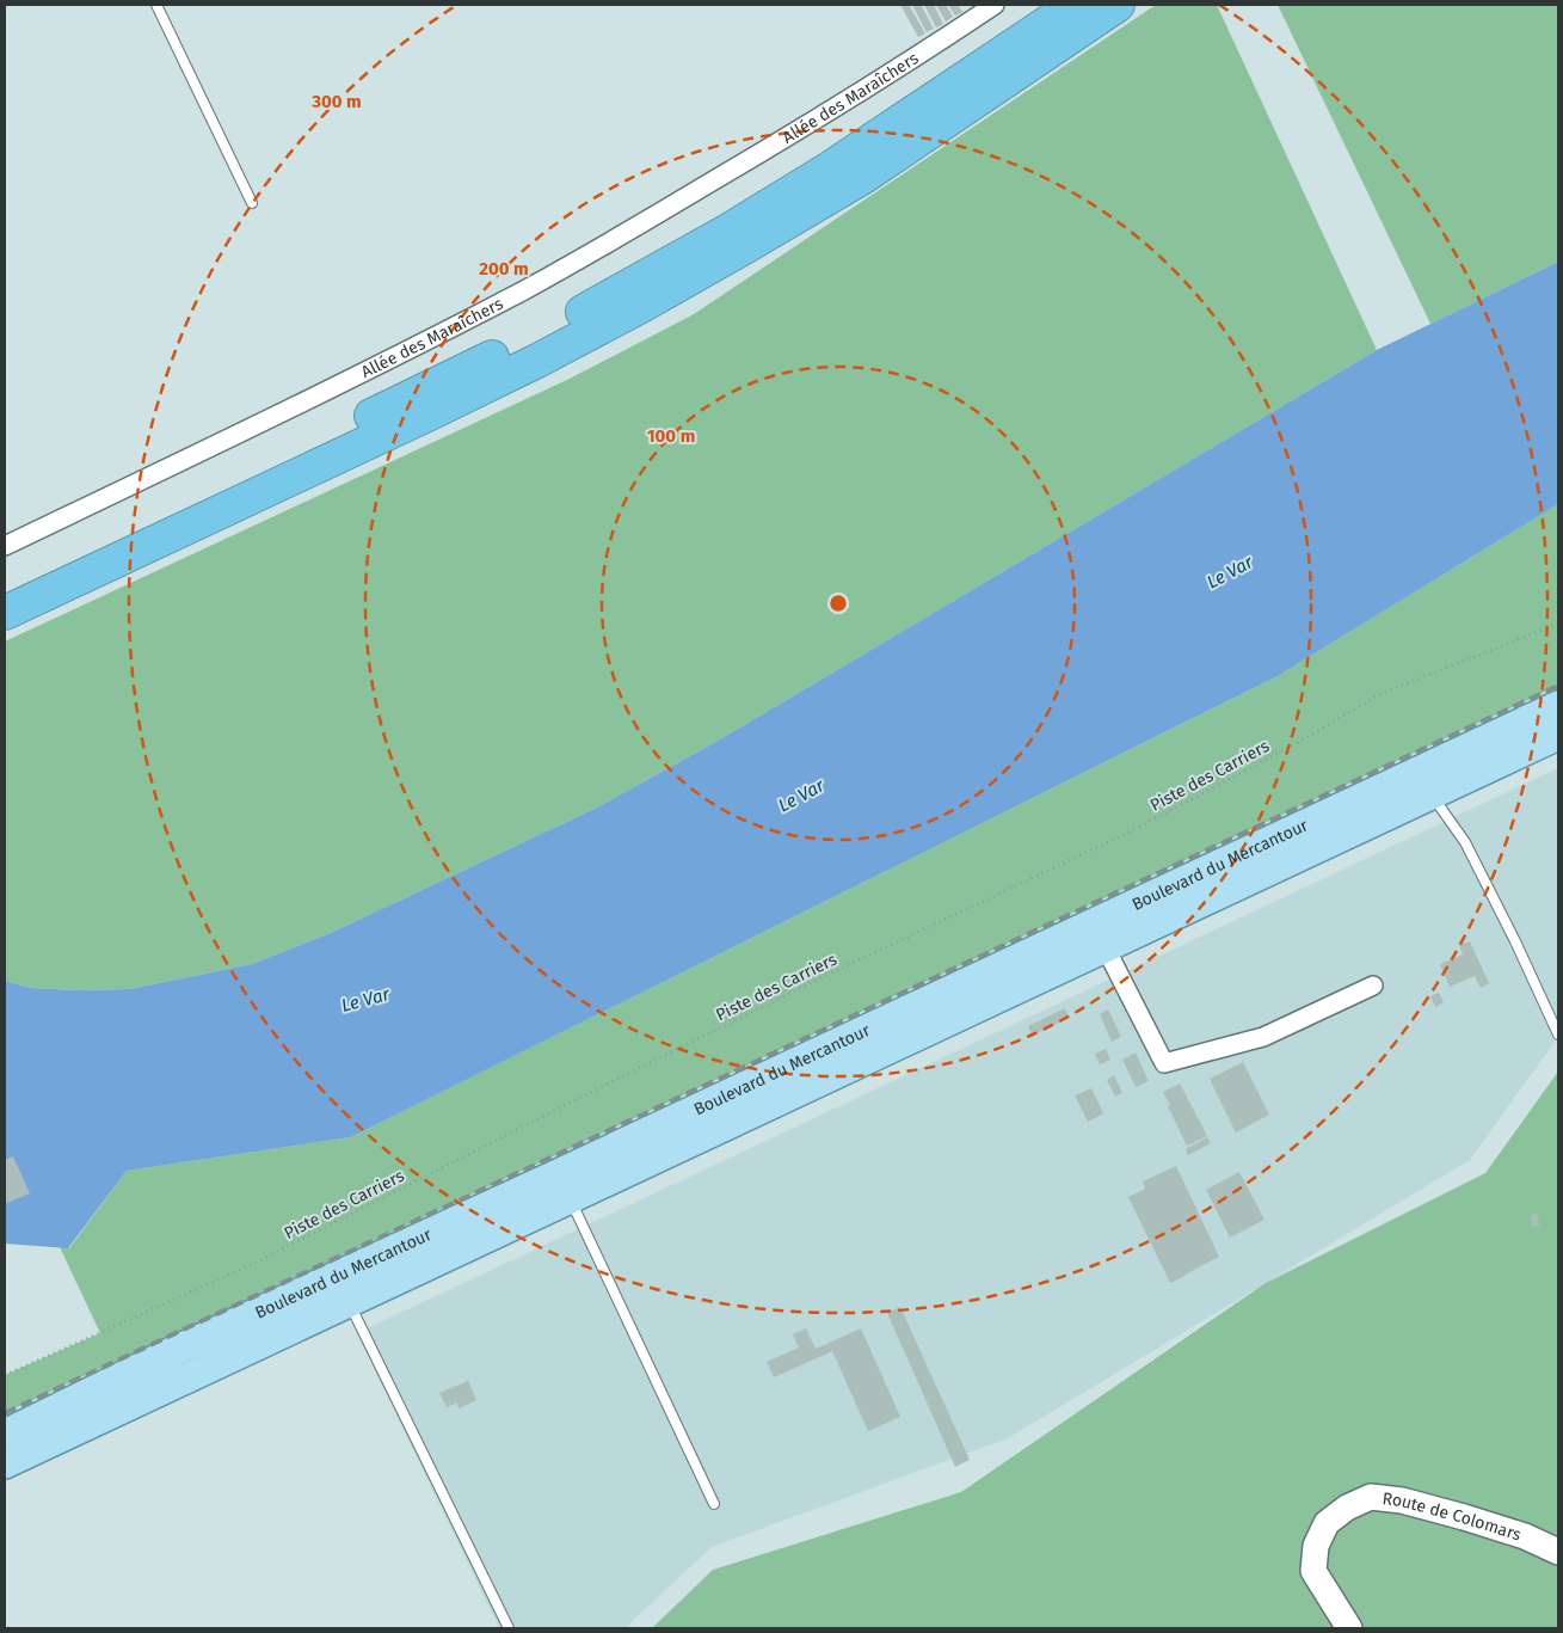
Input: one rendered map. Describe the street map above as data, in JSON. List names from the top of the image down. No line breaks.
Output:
{"streets":{"main road":["Boulevard du Mercantour"],"street":["Allée des Maraîchers","Route de Colomars"],"path":["Piste des Carriers"]},"water":["Le Var"],"rings":["300 m","200 m","100 m"]}
